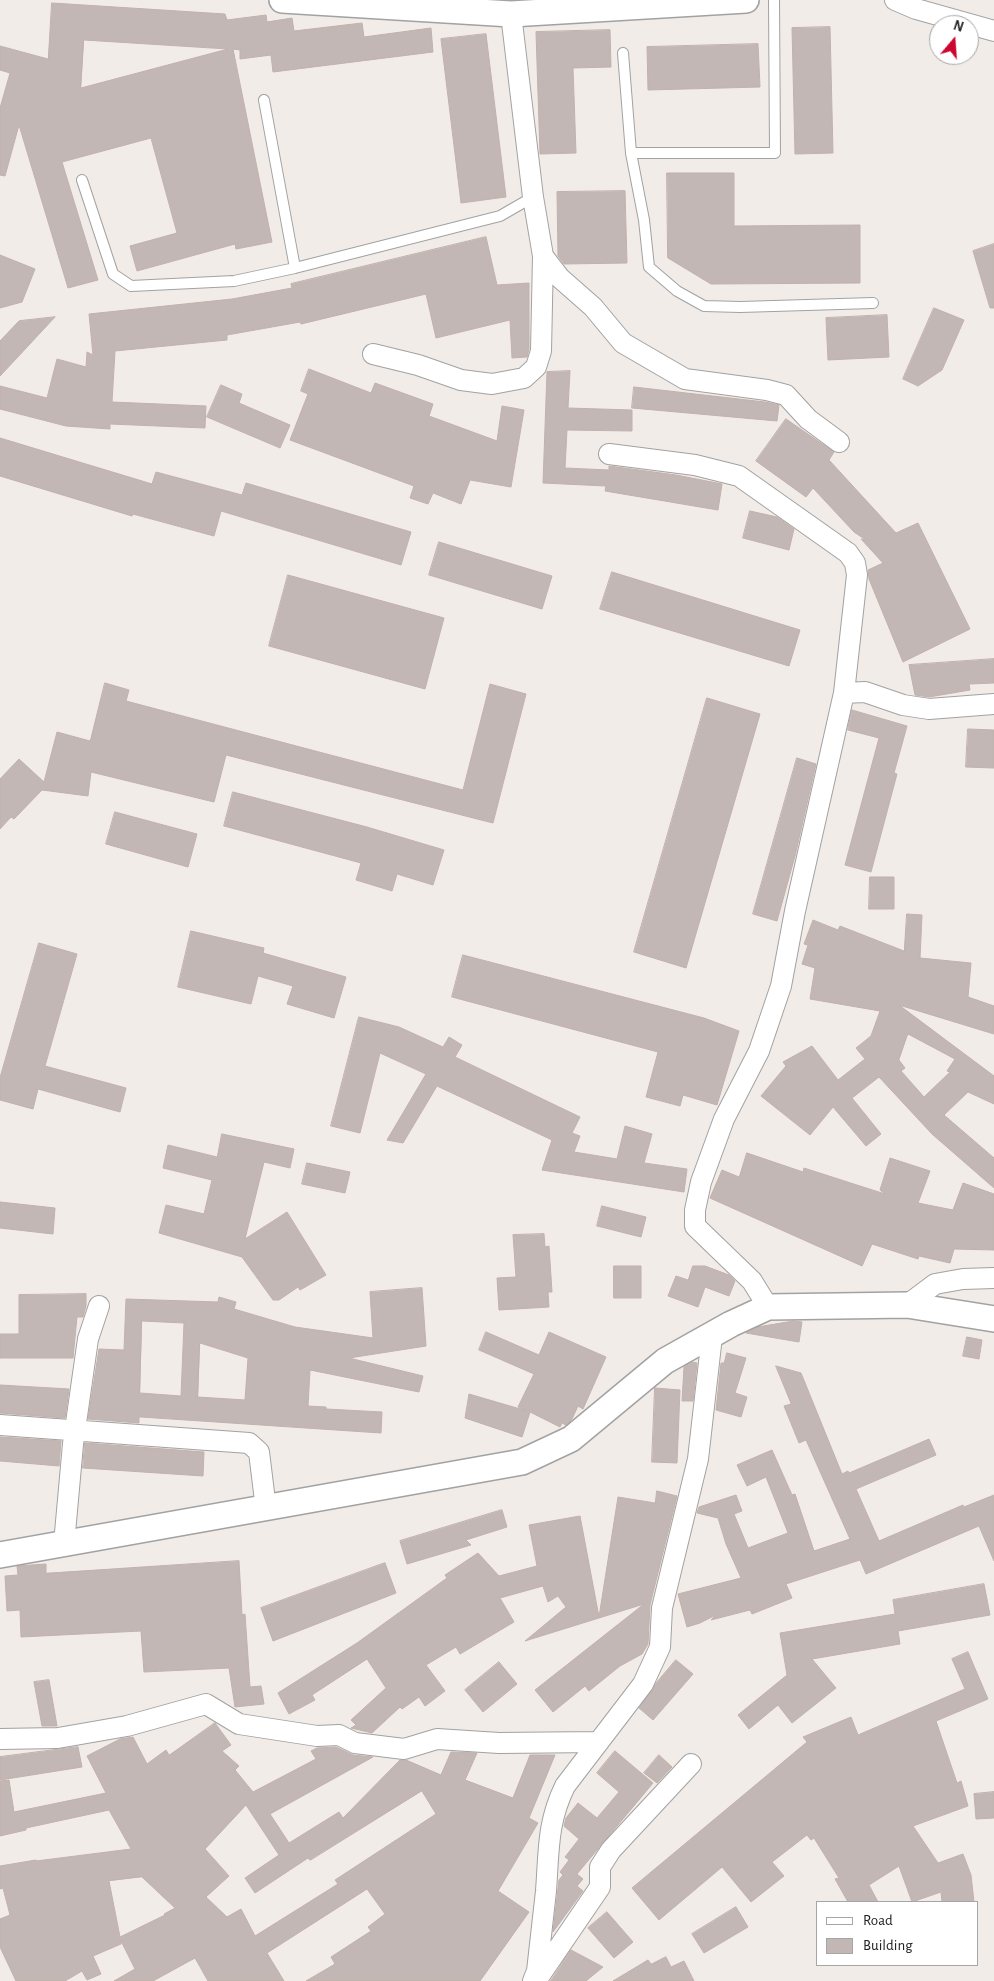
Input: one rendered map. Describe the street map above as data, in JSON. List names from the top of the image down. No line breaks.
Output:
{"legend":["Road","Building"],"north":"top"}
